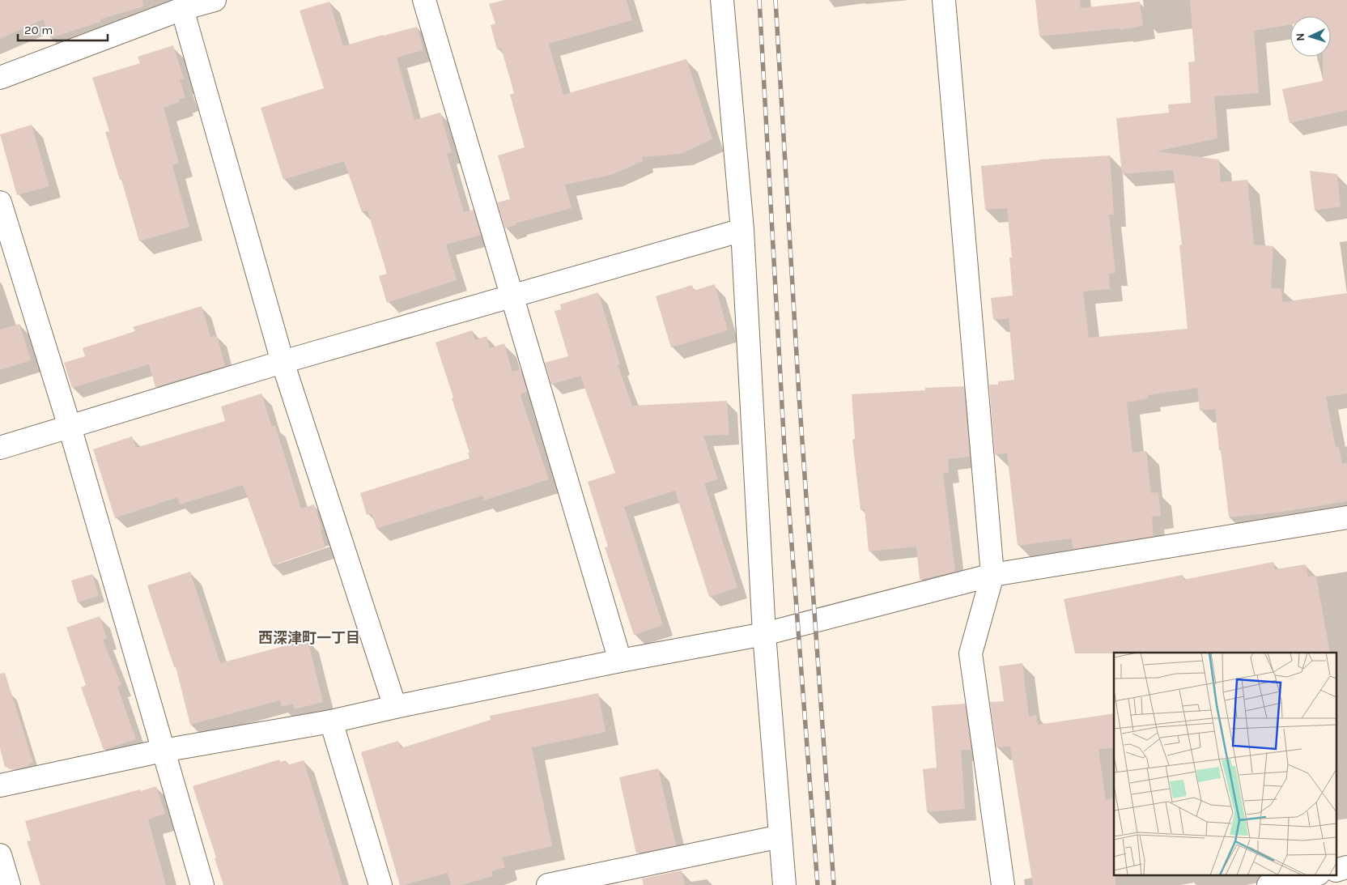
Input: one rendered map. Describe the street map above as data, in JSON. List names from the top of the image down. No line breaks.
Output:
{"districts":["西深津町一丁目"],"scale_bar":"20 m","north":"left"}
